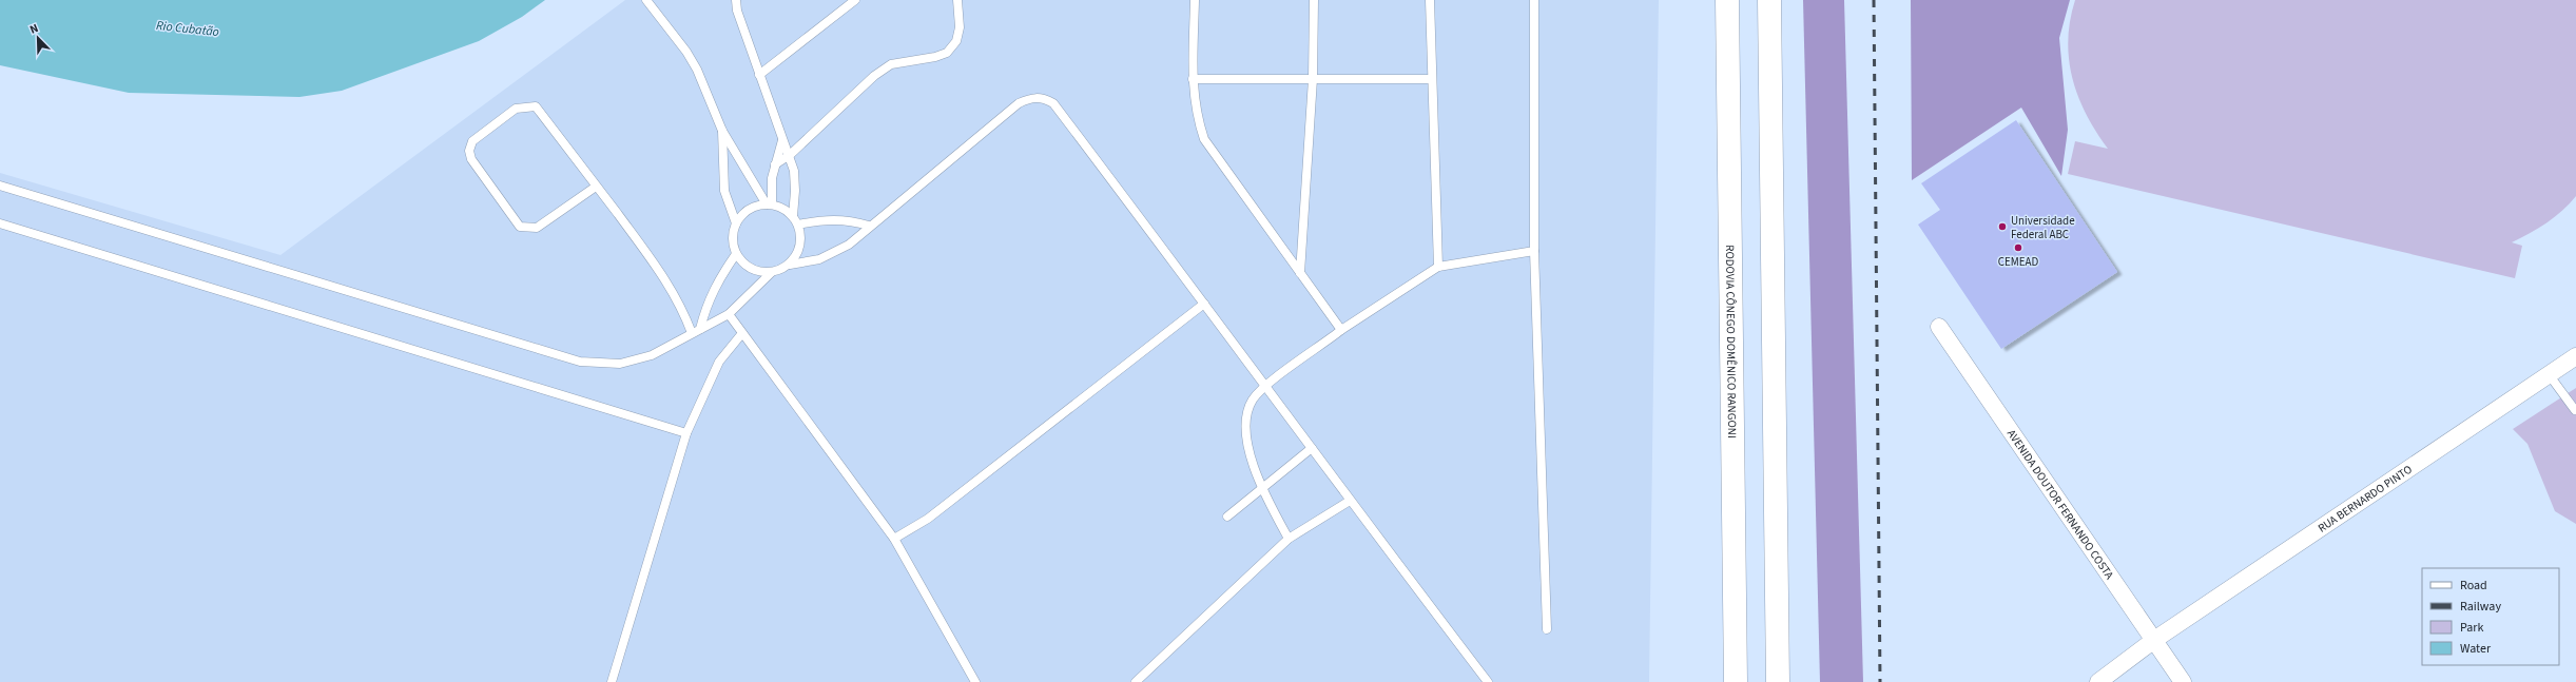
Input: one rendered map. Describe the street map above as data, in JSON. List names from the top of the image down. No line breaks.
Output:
{"streets":{"highway":["RODOVIA CÔNEGO DOMÊNICO RANGONI"],"street":["RUA BERNARDO PINTO","AVENIDA DOUTOR FERNANDO COSTA"]},"crossings":[["RUA BERNARDO PINTO","AVENIDA DOUTOR FERNANDO COSTA"]],"water":["Rio Cubatão"],"places":["Universidade Federal ABC","CEMEAD"],"legend":["Road","Railway","Park","Water"],"north":"top left"}
